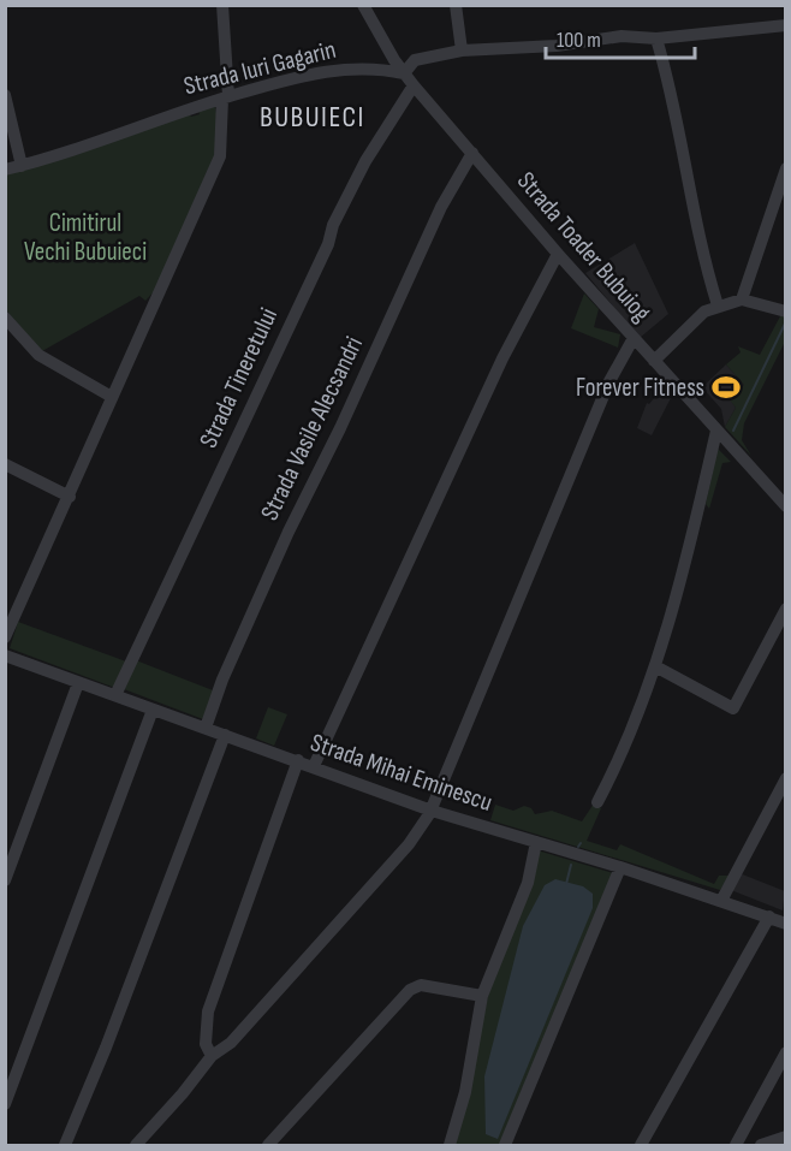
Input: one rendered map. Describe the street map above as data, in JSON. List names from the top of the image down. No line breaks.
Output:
{"streets":{"street":["Strada Iuri Gagarin","Strada Toader Bubuiog","Strada Tineretului","Strada Vasile Alecsandri","Strada Mihai Eminescu"]},"crossings":[["Strada Iuri Gagarin","Strada Toader Bubuiog"],["Strada Toader Bubuiog","Strada Tineretului"],["Strada Toader Bubuiog","Strada Vasile Alecsandri"],["Strada Tineretului","Strada Mihai Eminescu"],["Strada Vasile Alecsandri","Strada Mihai Eminescu"]],"districts":["BUBUIECI"],"parks":["Cimitirul Vechi Bubuieci"],"places":{"sports":["Forever Fitness"]},"scale_bar":"100 m"}
